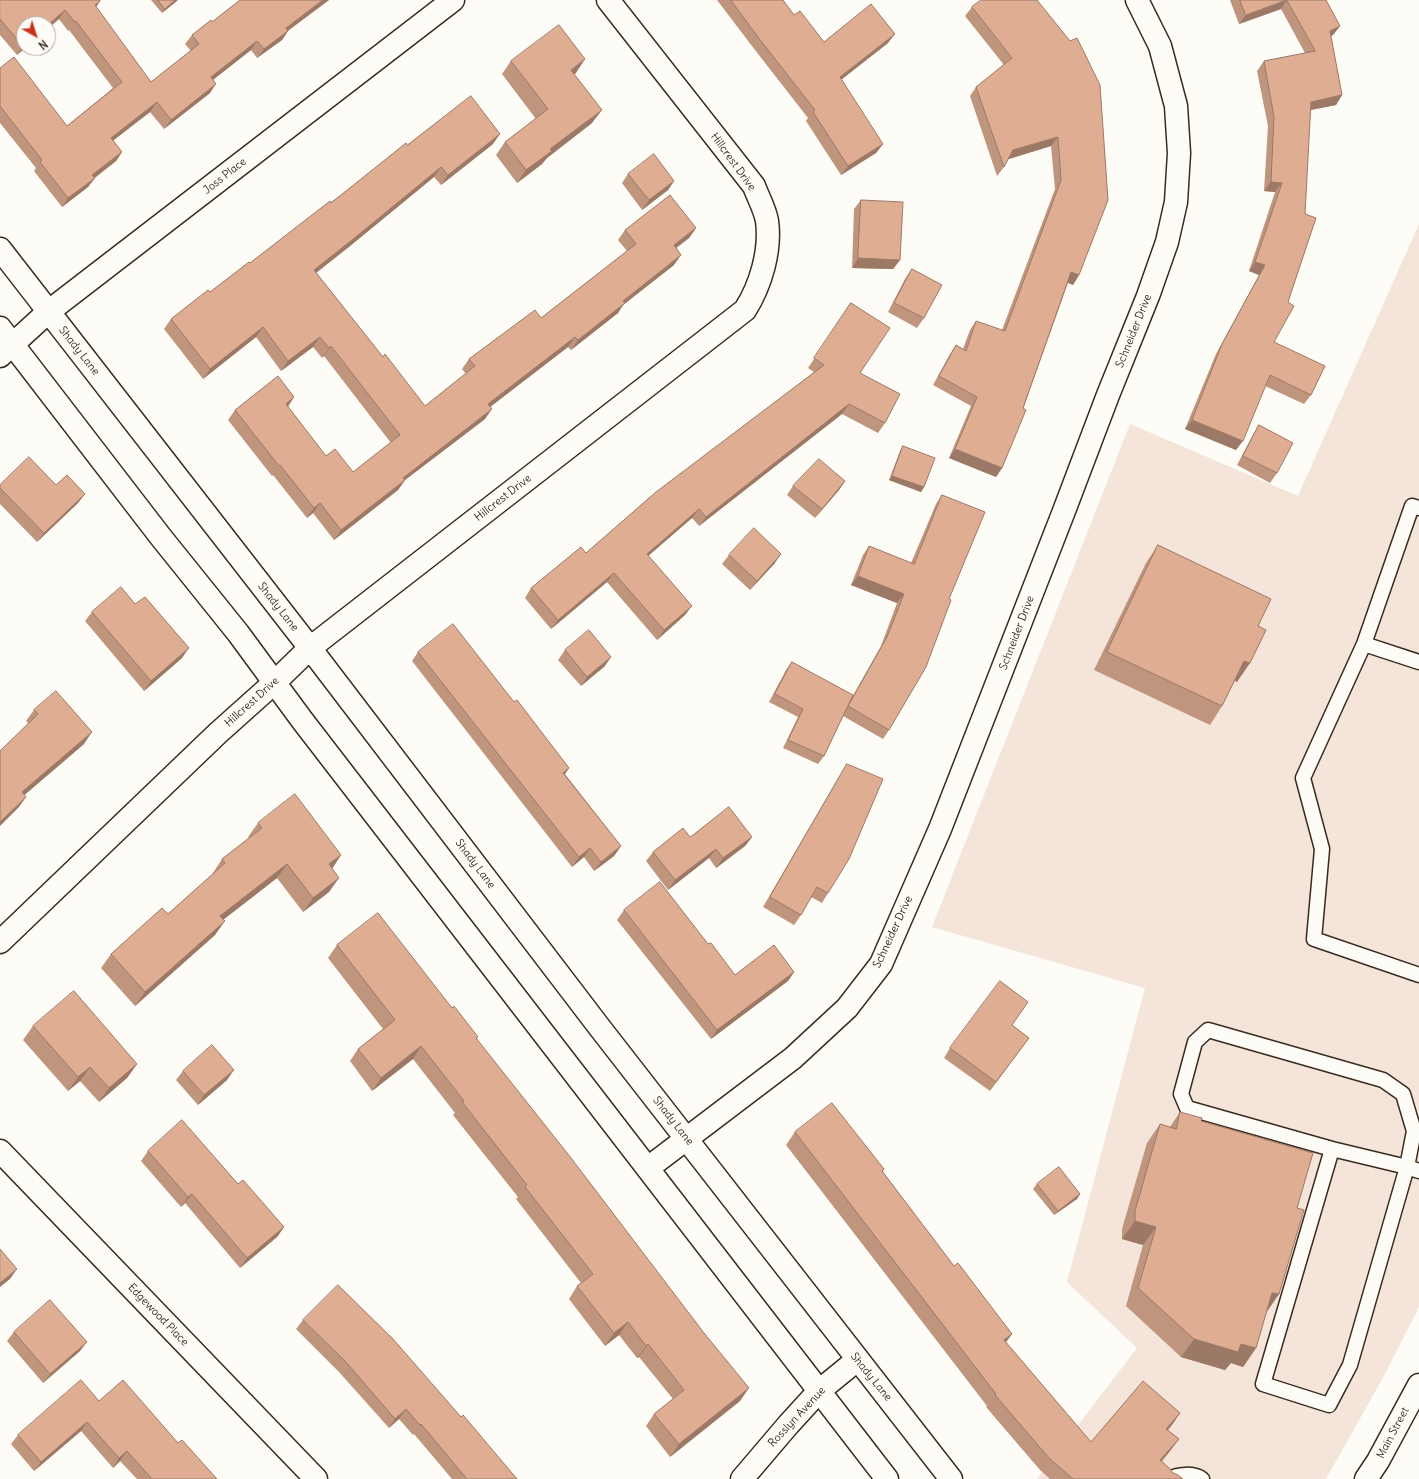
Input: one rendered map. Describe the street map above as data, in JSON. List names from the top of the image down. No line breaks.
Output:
{"streets":{"street":["Hillcrest Drive","Joss Place","Schneider Drive","Shady Lane","Edgewood Place","Rosslyn Avenue","Main Street"]},"crossings":[["Hillcrest Drive","Shady Lane"],["Joss Place","Shady Lane"],["Schneider Drive","Shady Lane"],["Shady Lane","Rosslyn Avenue"]],"north":"bottom right"}
